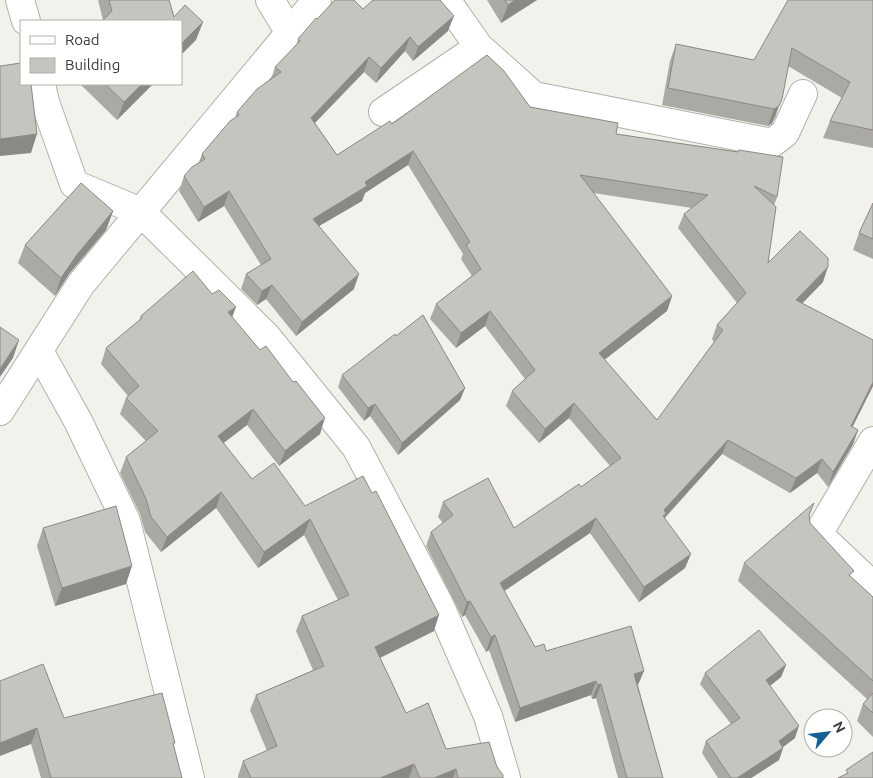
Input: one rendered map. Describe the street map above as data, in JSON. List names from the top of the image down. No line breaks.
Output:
{"legend":["Road","Building"],"north":"top right"}
